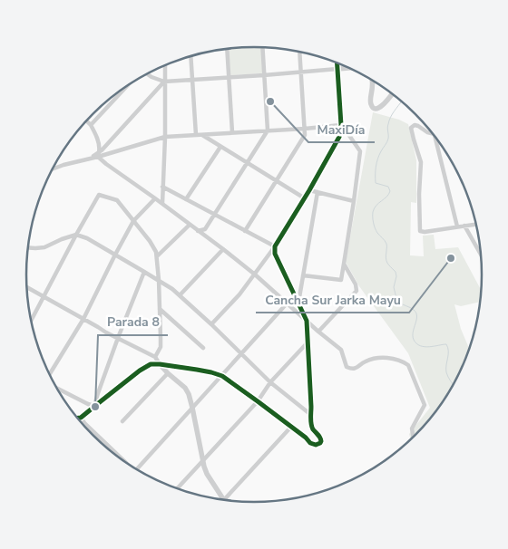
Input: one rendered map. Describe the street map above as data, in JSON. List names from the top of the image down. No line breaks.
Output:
{"places":["MaxiDía","Cancha Sur Jarka Mayu","Parada 8"]}
